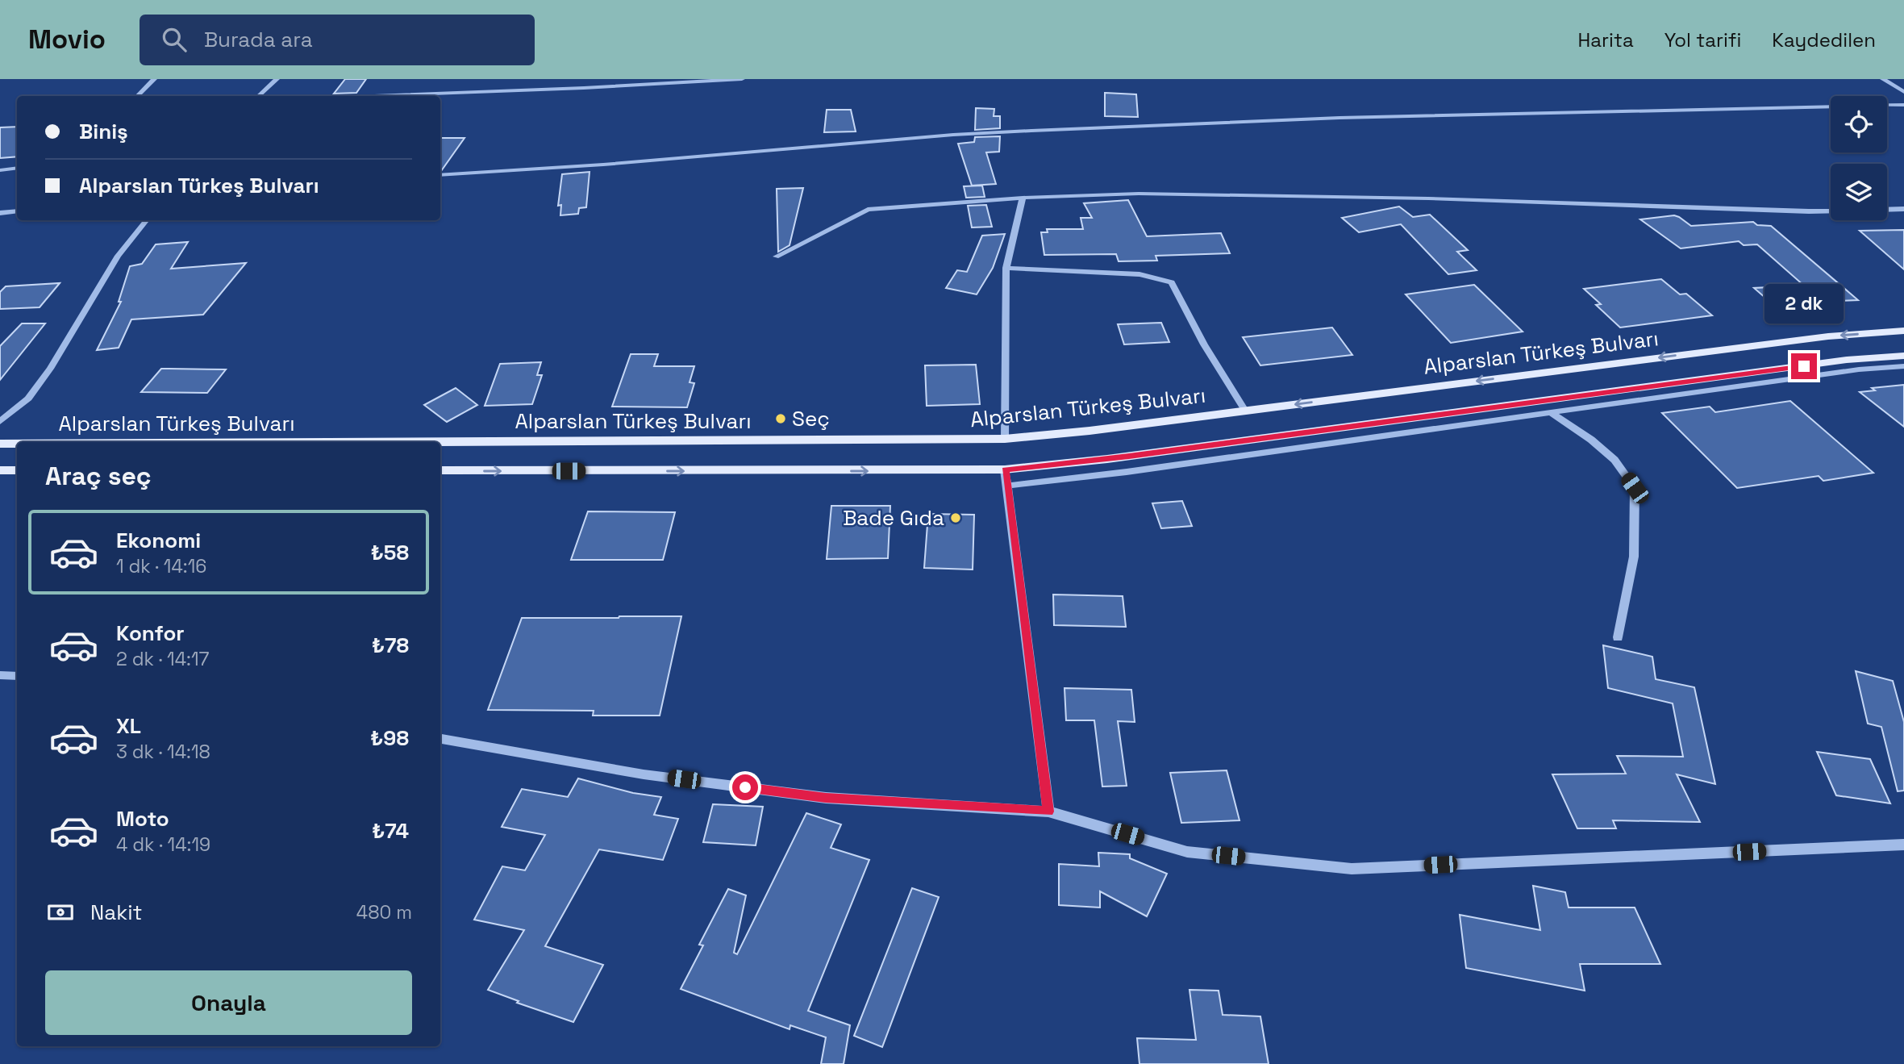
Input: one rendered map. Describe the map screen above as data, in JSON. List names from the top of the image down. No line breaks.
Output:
{"streets":{"main road":["Alparslan Türkeş Bulvarı"]},"places":["Seç","Bade Gıda"],"page":{"header":"Movio","search":"Burada ara","nav":["Harita","Yol tarifi","Kaydedilen"],"banner":["Biniş","Alparslan Türkeş Bulvarı"],"bubble":"2 dk","heading":"Araç seç","list":[{"name":"Ekonomi","note":"1 dk · 14:16","value":"₺58"},{"name":"Konfor","note":"2 dk · 14:17","value":"₺78"},{"name":"XL","note":"3 dk · 14:18","value":"₺98"},{"name":"Moto","note":"4 dk · 14:19","value":"₺74"}],"pay":["Nakit","480 m"],"buttons":"Onayla"}}
